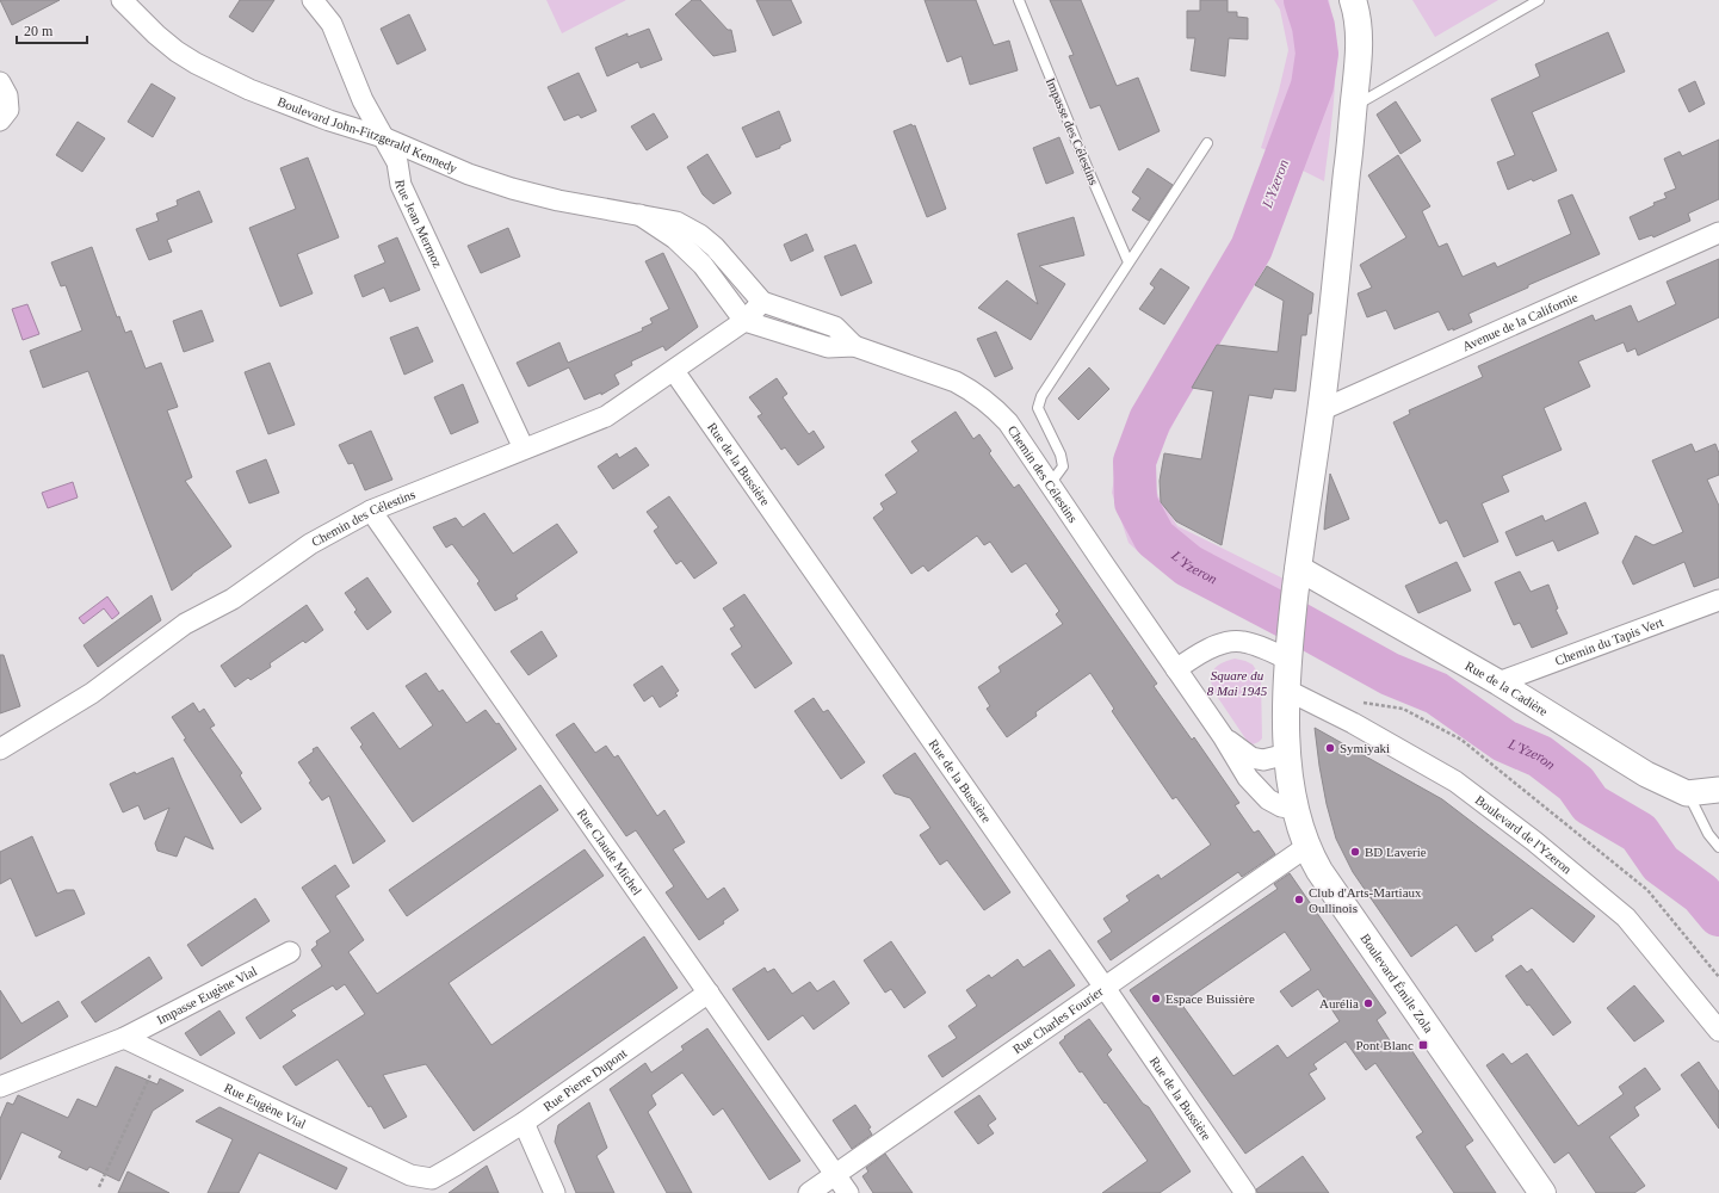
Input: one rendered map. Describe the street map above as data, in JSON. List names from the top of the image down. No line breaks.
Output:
{"streets":{"main road":["Boulevard Émile Zola"],"street":["Boulevard John-Fitzgerald Kennedy","Rue Jean Mermoz","Avenue de la Californie","Rue de la Bussière","Chemin des Célestins","Chemin du Tapis Vert","Rue de la Cadière","Boulevard de l'Yzeron","Rue Claude Michel","Impasse Eugène Vial","Rue Charles Fourier","Rue Pierre Dupont","Rue Eugène Vial"],"lane":["Impasse des Célestins"]},"crossings":[["Boulevard John-Fitzgerald Kennedy","Rue Jean Mermoz"],["Boulevard John-Fitzgerald Kennedy","Chemin des Célestins"],["Rue Jean Mermoz","Chemin des Célestins"],["Avenue de la Californie","Boulevard Émile Zola"],["Rue de la Bussière","Chemin des Célestins"],["Rue de la Bussière","Rue Charles Fourier"],["Chemin des Célestins","Rue Claude Michel"],["Chemin des Célestins","Boulevard Émile Zola"],["Chemin du Tapis Vert","Rue de la Cadière"],["Rue de la Cadière","Boulevard Émile Zola"],["Boulevard de l'Yzeron","Boulevard Émile Zola"],["Rue Claude Michel","Rue Charles Fourier"],["Rue Claude Michel","Rue Pierre Dupont"],["Boulevard Émile Zola","Rue Charles Fourier"],["Impasse Eugène Vial","Rue Eugène Vial"],["Rue Pierre Dupont","Rue Eugène Vial"]],"water":["L'Yzeron"],"parks":["Square du 8 Mai 1945"],"places":{"other":["Symiyaki","BD Laverie","Club d'Arts-Martiaux Oullinois","Espace Buissière","Aurélia"],"transit":["Pont Blanc"]},"scale_bar":"20 m"}
